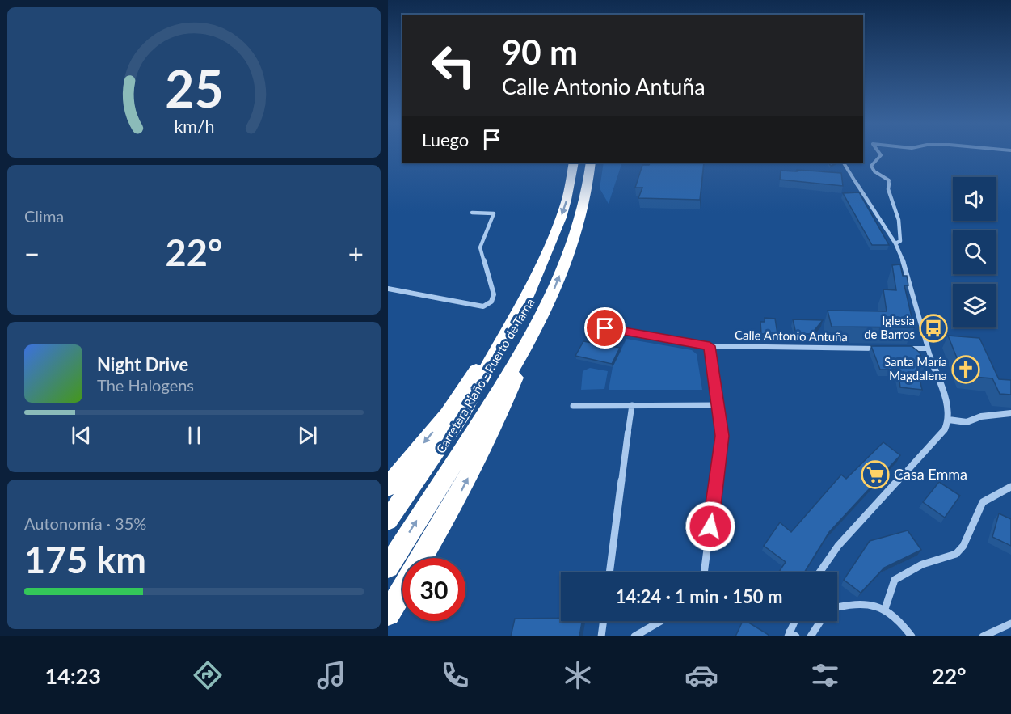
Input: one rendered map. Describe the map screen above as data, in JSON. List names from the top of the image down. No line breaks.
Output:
{"streets":{"highway":["Carretera Riaño - Puerto de Tarna"],"street":["Calle Antonio Antuña"]},"places":{"bus stop":["Iglesia de Barros"],"church":["Santa María Magdalena"],"supermarket":["Casa Emma"]},"page":{"turn":["90 m","Calle Antonio Antuña"],"then":"Luego","tile":["Clima",["Autonomía · 35%","175 km"]],"heat":["−","22°","+"],"song":["Night Drive","The Halogens"],"limit":"30","trip":"14:24 · 1 min · 150 m","tabs":["14:23","22°"],"gauge":["25","km/h"]}}
